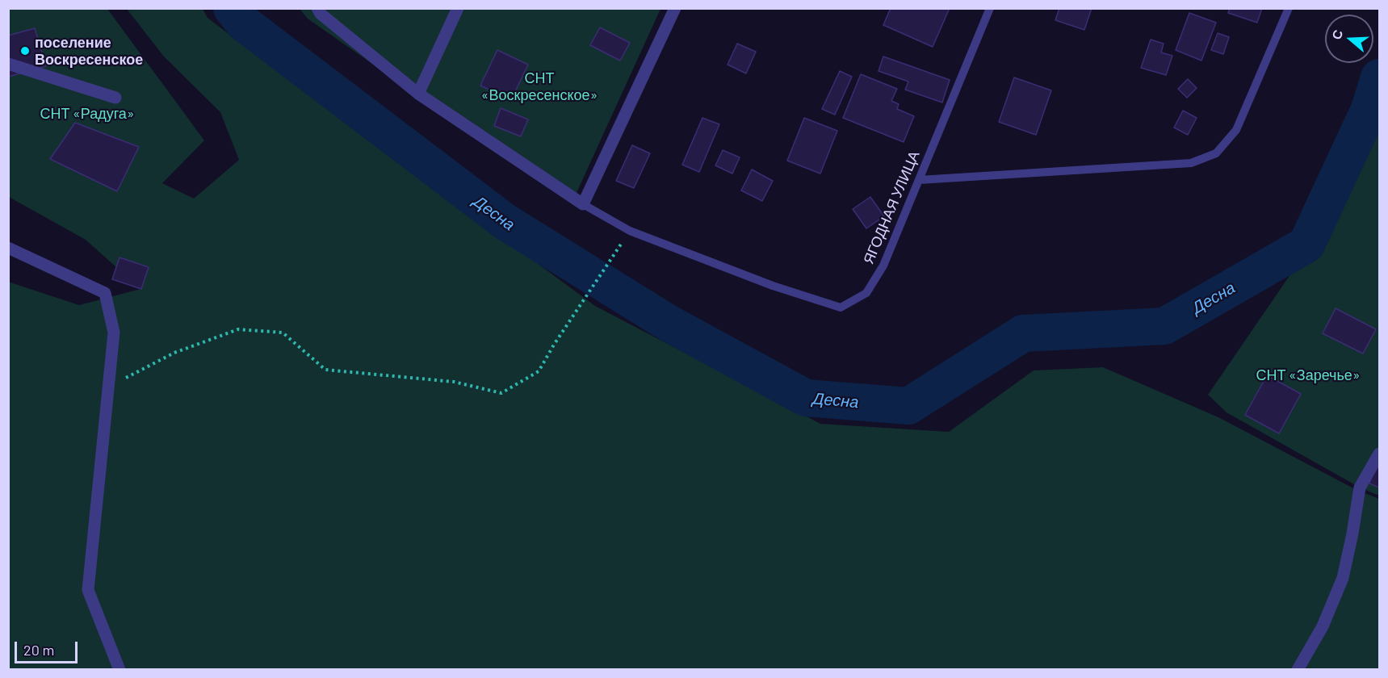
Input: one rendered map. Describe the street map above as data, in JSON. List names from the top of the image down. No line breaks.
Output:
{"streets":{"lane":["ЯГОДНАЯ УЛИЦА"]},"water":["Десна"],"parks":["СНТ «Воскресенское»","СНТ «Радуга»","СНТ «Заречье»"],"places":["поселение Воскресенское"],"scale_bar":"20 m","north":"left"}
